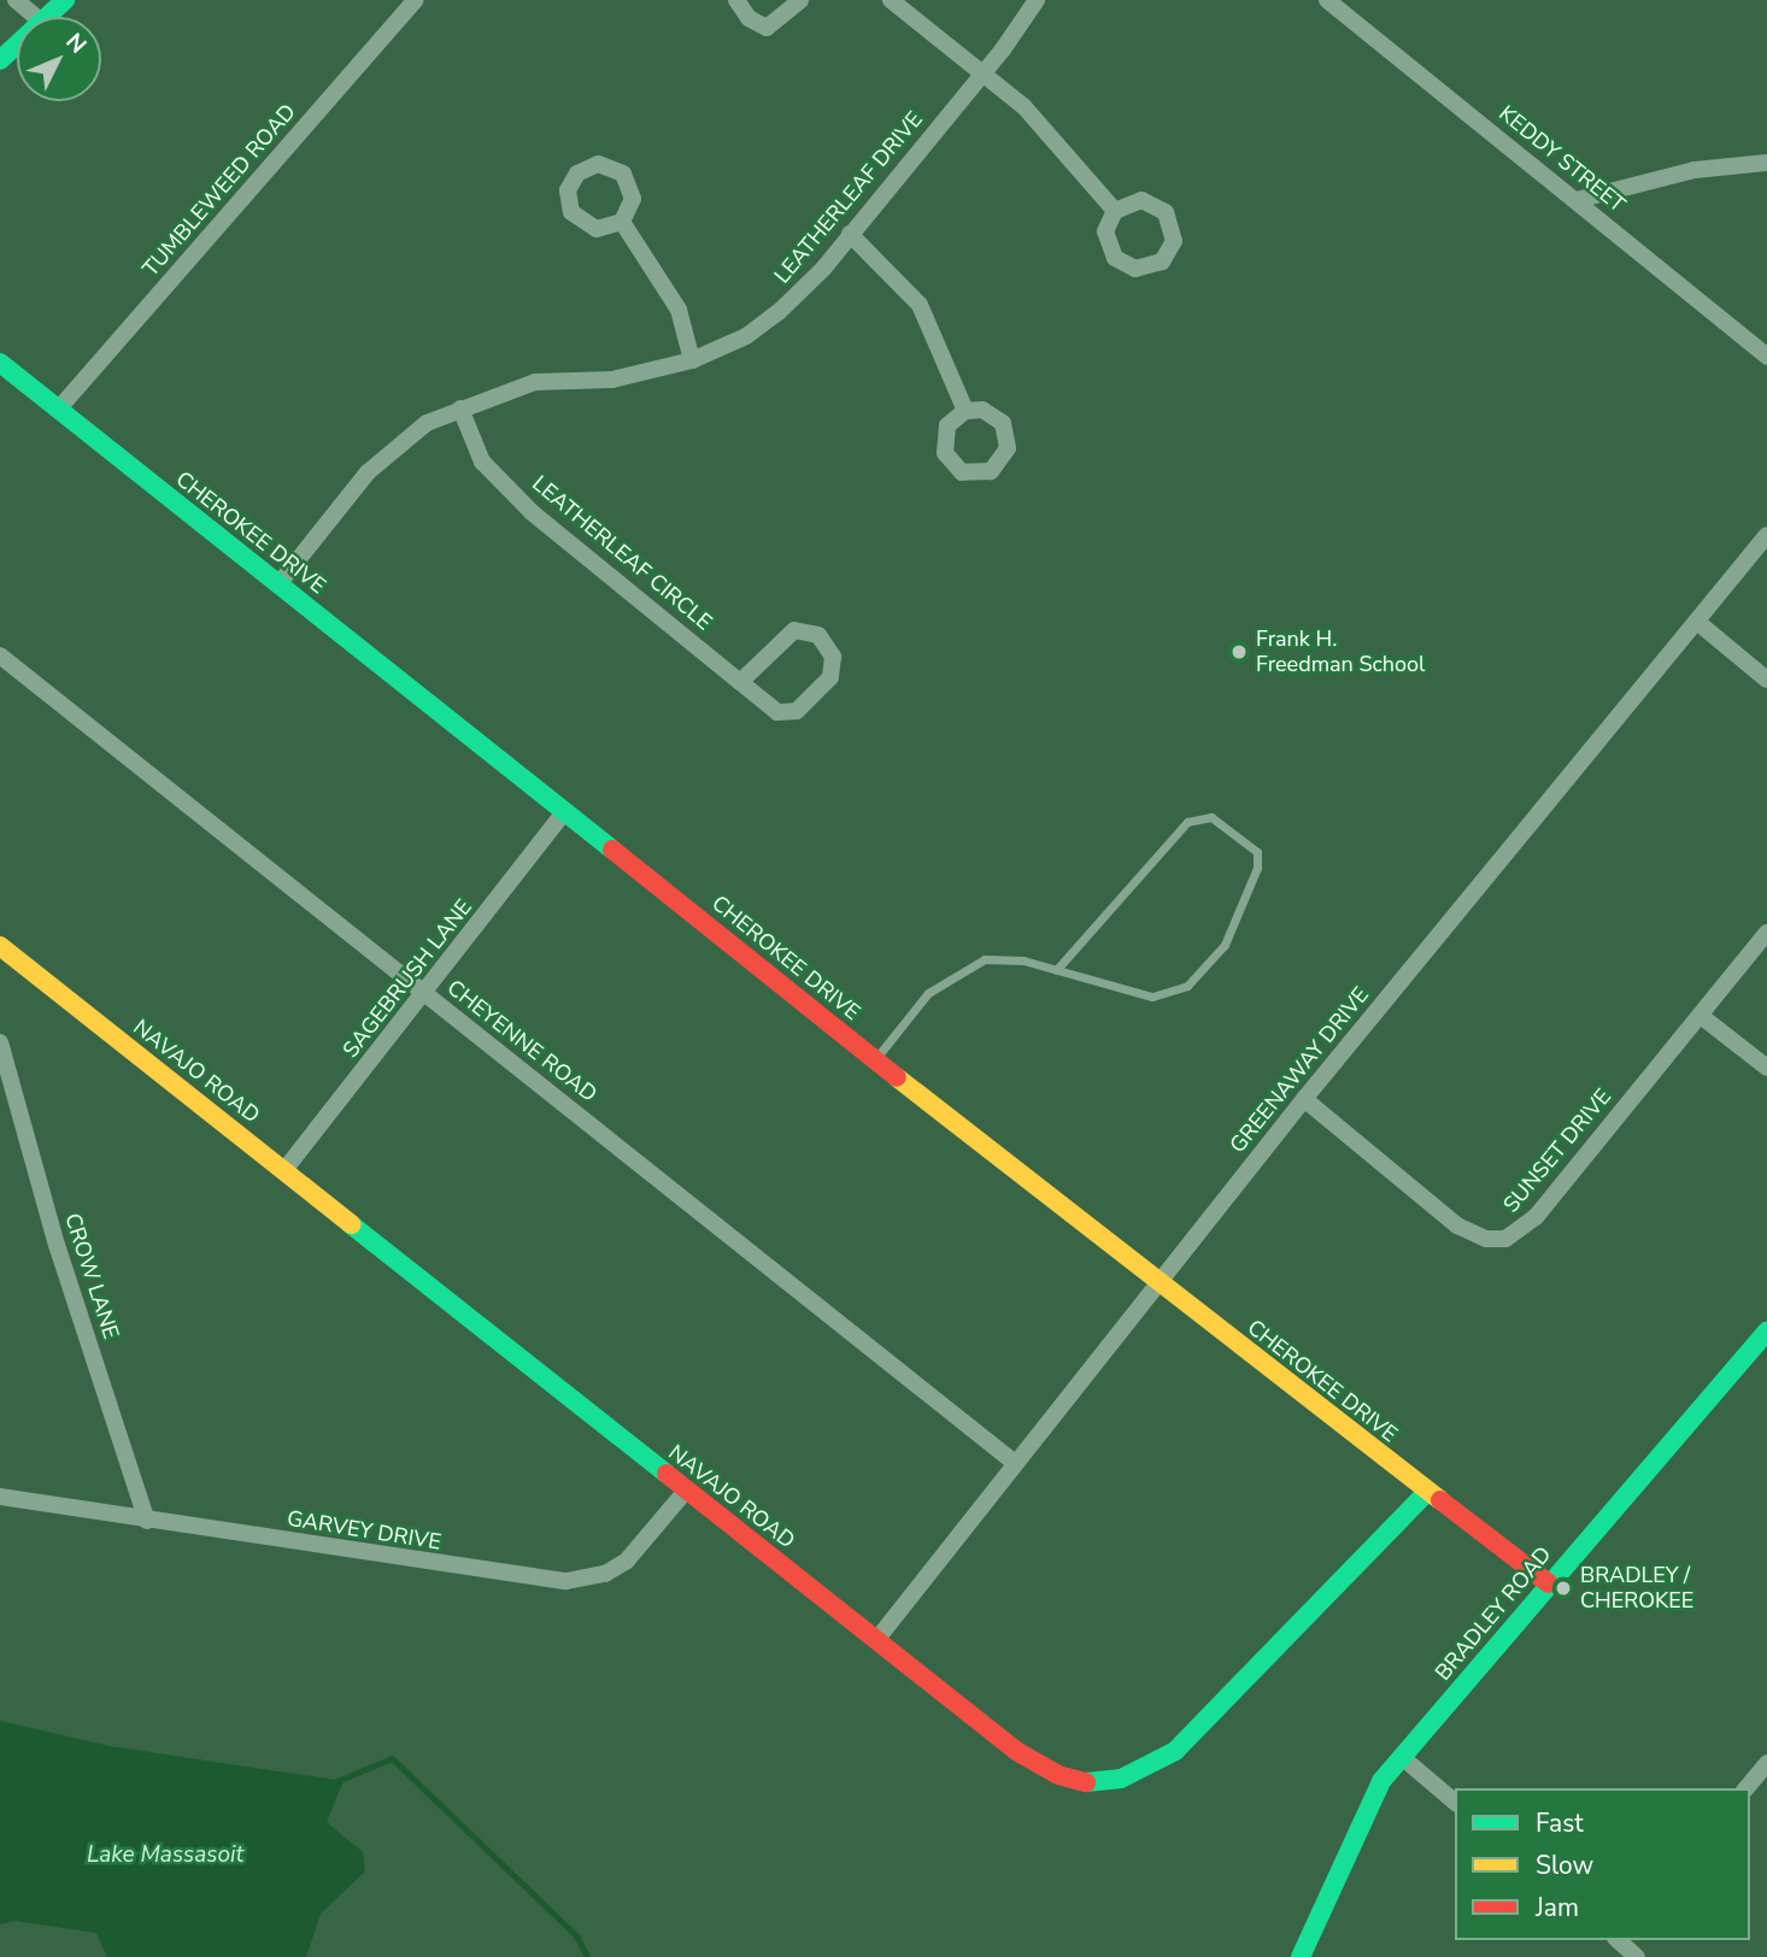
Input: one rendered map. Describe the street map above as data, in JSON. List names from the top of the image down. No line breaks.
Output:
{"streets":{"street":["KEDDY STREET","TUMBLEWEED ROAD","LEATHERLEAF DRIVE","CHEROKEE DRIVE","LEATHERLEAF CIRCLE","SAGEBRUSH LANE","CHEYENNE ROAD","GREENAWAY DRIVE","NAVAJO ROAD","SUNSET DRIVE","CROW LANE","GARVEY DRIVE","BRADLEY ROAD"]},"crossings":[["TUMBLEWEED ROAD","CHEROKEE DRIVE"],["LEATHERLEAF DRIVE","CHEROKEE DRIVE"],["LEATHERLEAF DRIVE","LEATHERLEAF CIRCLE"],["CHEROKEE DRIVE","SAGEBRUSH LANE"],["CHEROKEE DRIVE","GREENAWAY DRIVE"],["CHEROKEE DRIVE","NAVAJO ROAD"],["CHEROKEE DRIVE","BRADLEY ROAD"],["SAGEBRUSH LANE","CHEYENNE ROAD"],["SAGEBRUSH LANE","NAVAJO ROAD"],["CHEYENNE ROAD","GREENAWAY DRIVE"],["GREENAWAY DRIVE","NAVAJO ROAD"],["GREENAWAY DRIVE","SUNSET DRIVE"],["NAVAJO ROAD","GARVEY DRIVE"],["CROW LANE","GARVEY DRIVE"]],"water":["Lake Massasoit"],"places":["Frank H. Freedman School","BRADLEY / CHEROKEE"],"legend":["Fast","Slow","Jam"],"north":"top right"}
